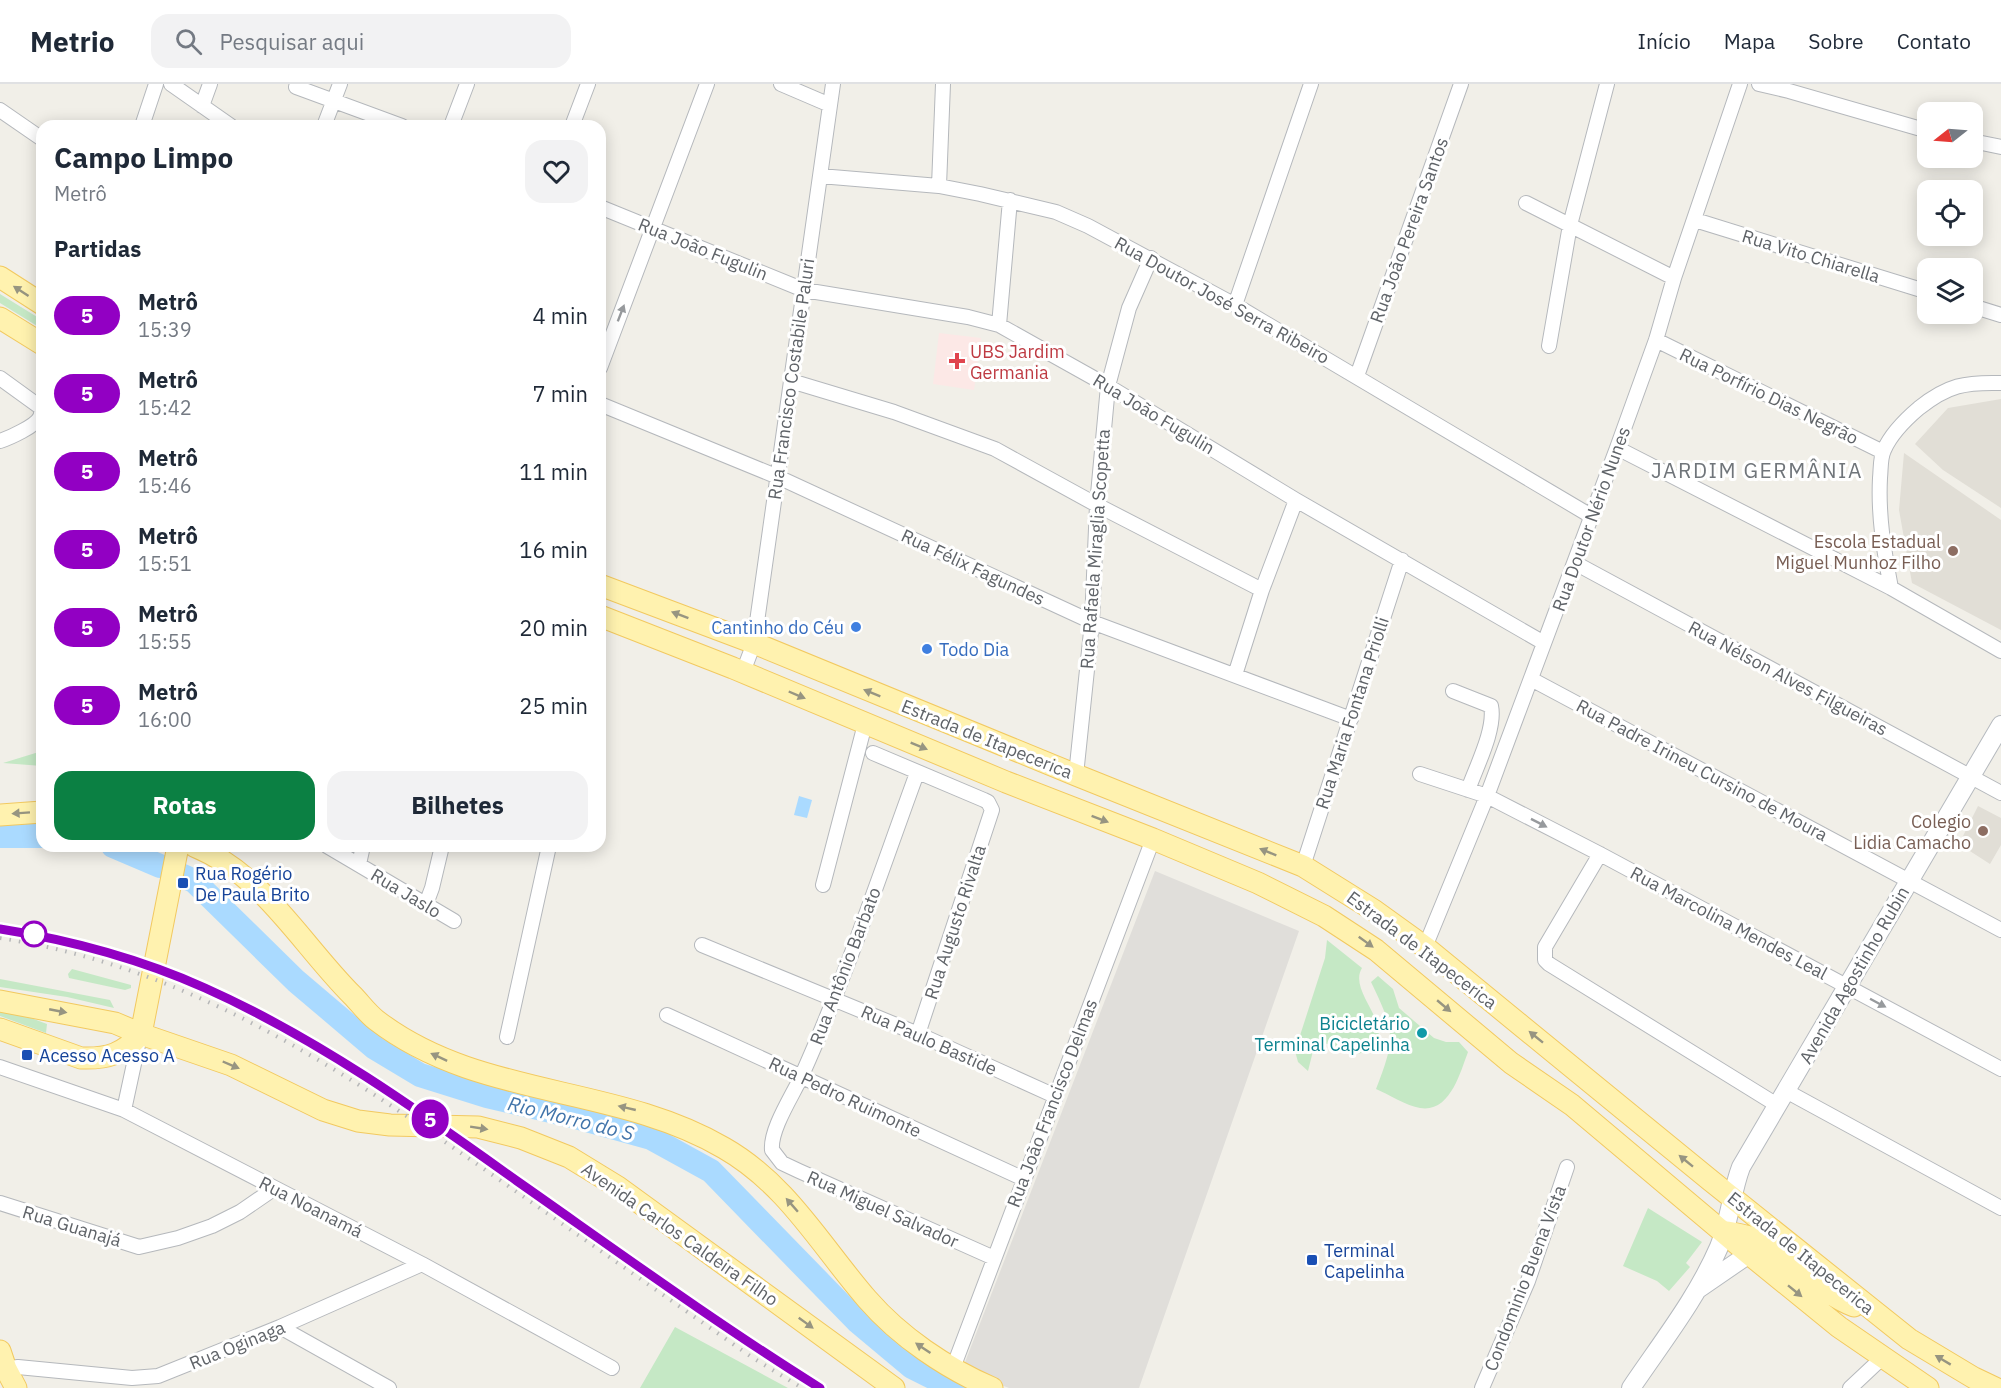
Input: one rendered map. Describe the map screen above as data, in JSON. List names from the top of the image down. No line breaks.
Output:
{"streets":{"main road":["Estrada de Itapecerica","Avenida Agostinho Rubin","Avenida Carlos Caldeira Filho"],"street":["Rua João Pereira Santos","Rua João Fugulin","Rua Vito Chiarella","Rua Doutor José Serra Ribeiro","Rua Francisco Costabile Paluri","Rua Porfírio Dias Negrão","Rua Doutor Nério Nunes","Rua Rafaela Miraglia Scopetta","Rua Félix Fagundes","Rua Nélson Alves Filgueiras","Rua Maria Fontana Priolli","Rua Padre Irineu Cursino de Moura","Rua Jaslo","Rua Augusto Rivalta","Rua Marcolina Mendes Leal","Rua Antônio Barbato","Rua Paulo Bastide","Rua Pedro Ruimonte","Rua João Francisco Delmas","Rua Noanamá","Rua Miguel Salvador","Rua Guanajá","Condominio Buena Vista","Rua Oginaga"]},"crossings":[["Rua João Pereira Santos","Rua Doutor José Serra Ribeiro"],["Rua João Fugulin","Rua Francisco Costabile Paluri"],["Rua João Fugulin","Rua Doutor Nério Nunes"],["Rua João Fugulin","Rua Rafaela Miraglia Scopetta"],["Rua João Fugulin","Rua Maria Fontana Priolli"],["Rua Vito Chiarella","Rua Doutor Nério Nunes"],["Rua Doutor José Serra Ribeiro","Rua Francisco Costabile Paluri"],["Rua Doutor José Serra Ribeiro","Rua Doutor Nério Nunes"],["Rua Doutor José Serra Ribeiro","Rua Rafaela Miraglia Scopetta"],["Rua Francisco Costabile Paluri","Rua Félix Fagundes"],["Rua Francisco Costabile Paluri","Estrada de Itapecerica"],["Rua Porfírio Dias Negrão","Rua Doutor Nério Nunes"],["Rua Doutor Nério Nunes","Rua Nélson Alves Filgueiras"],["Rua Doutor Nério Nunes","Estrada de Itapecerica"],["Rua Doutor Nério Nunes","Rua Padre Irineu Cursino de Moura"],["Rua Doutor Nério Nunes","Rua Marcolina Mendes Leal"],["Rua Rafaela Miraglia Scopetta","Rua Félix Fagundes"],["Rua Rafaela Miraglia Scopetta","Estrada de Itapecerica"],["Rua Félix Fagundes","Rua Maria Fontana Priolli"],["Rua Nélson Alves Filgueiras","Avenida Agostinho Rubin"],["Rua Maria Fontana Priolli","Estrada de Itapecerica"],["Estrada de Itapecerica","Avenida Agostinho Rubin"],["Estrada de Itapecerica","Rua João Francisco Delmas"],["Rua Padre Irineu Cursino de Moura","Avenida Agostinho Rubin"],["Rua Augusto Rivalta","Rua Antônio Barbato"],["Rua Augusto Rivalta","Rua Paulo Bastide"],["Rua Marcolina Mendes Leal","Avenida Agostinho Rubin"],["Rua Antônio Barbato","Rua Paulo Bastide"],["Rua Antônio Barbato","Rua Pedro Ruimonte"],["Rua Antônio Barbato","Rua Miguel Salvador"],["Rua Paulo Bastide","Rua João Francisco Delmas"],["Rua Pedro Ruimonte","Rua João Francisco Delmas"],["Rua João Francisco Delmas","Rua Miguel Salvador"],["Rua Noanamá","Rua Guanajá"],["Rua Noanamá","Rua Oginaga"]],"one_way":["Rua Marcolina Mendes Leal"],"districts":["JARDIM GERMÂNIA"],"water":["Rio Morro do S"],"places":{"health":["UBS Jardim Germania"],"other":["Escola Estadual Miguel Munhoz Filho","Cantinho do Céu","Todo Dia","Colegio Lidia Camacho","Bicicletário Terminal Capelinha"],"transit":["Rua Rogério De Paula Brito","Acesso Acesso A","Terminal Capelinha"]},"lines":["metro line 5"],"north":"left","page":{"header":"Metrio","search":"Pesquisar aqui","nav":["Início","Mapa","Sobre","Contato"],"on_map":"5","heading":[["Campo Limpo","Metrô"],"Partidas"],"list":[{"mark":"5","name":"Metrô","note":"15:39","value":"4 min"},{"mark":"5","name":"Metrô","note":"15:42","value":"7 min"},{"mark":"5","name":"Metrô","note":"15:46","value":"11 min"},{"mark":"5","name":"Metrô","note":"15:51","value":"16 min"},{"mark":"5","name":"Metrô","note":"15:55","value":"20 min"},{"mark":"5","name":"Metrô","note":"16:00","value":"25 min"}],"buttons":["Rotas","Bilhetes"]}}
